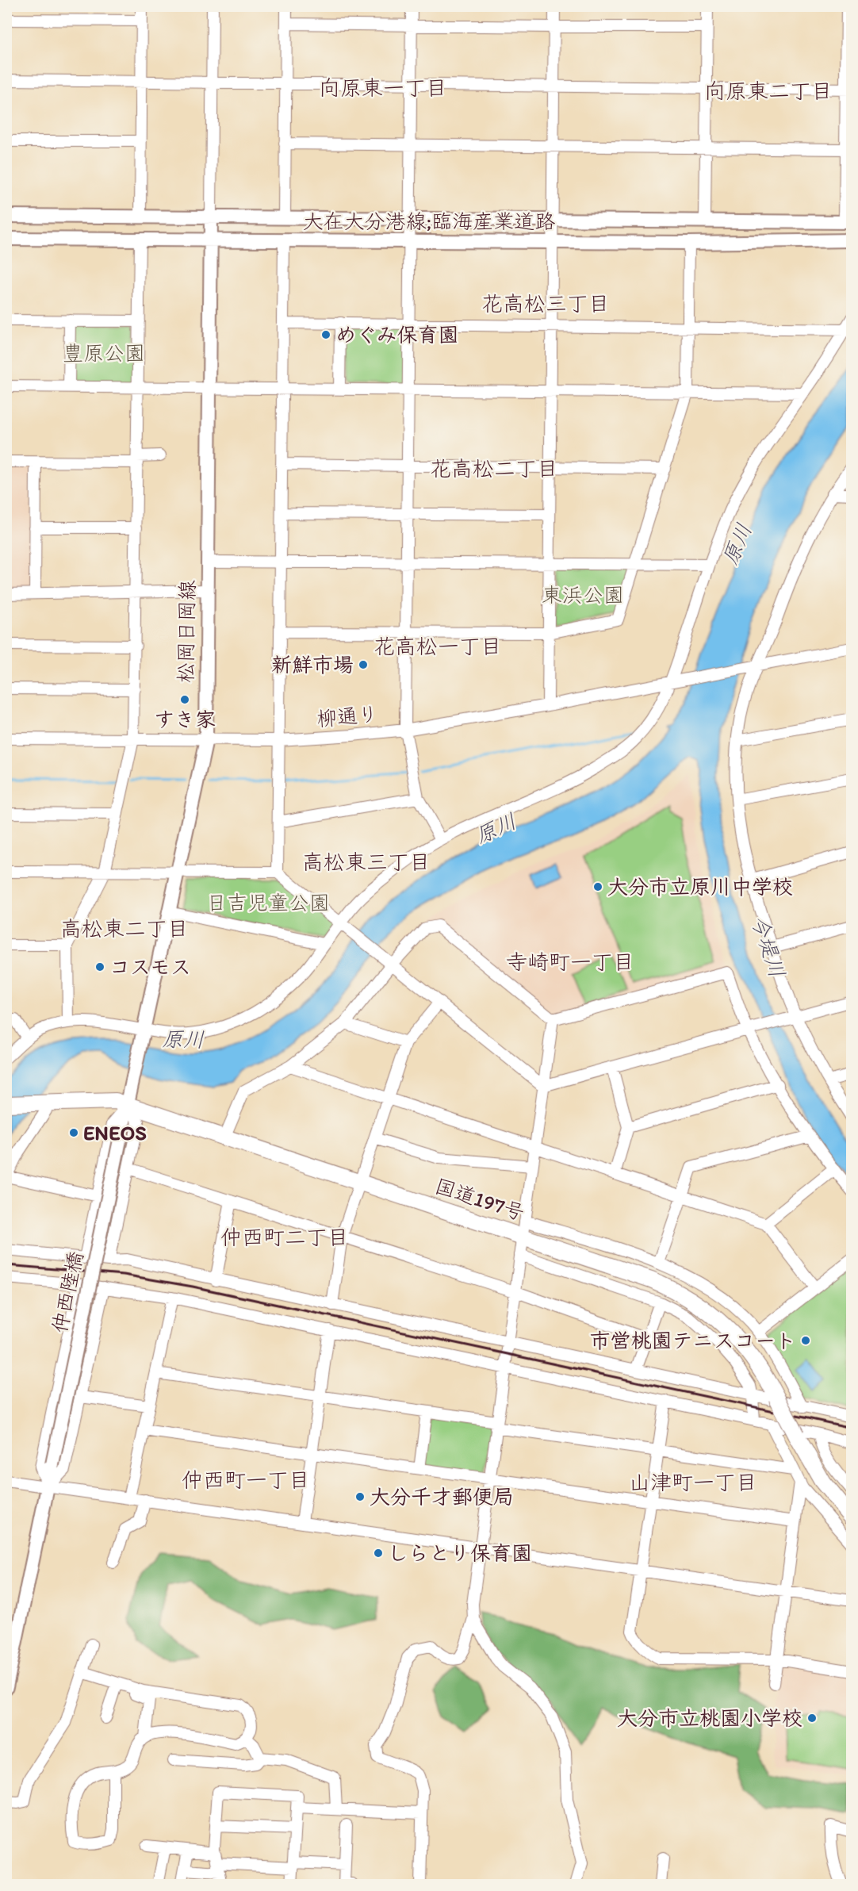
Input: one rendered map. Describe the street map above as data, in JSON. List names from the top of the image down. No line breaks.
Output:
{"streets":{"highway":["国道197号"],"main road":["大在大分港線;臨海産業道路","松岡日岡線","仲西陸橋"],"street":["柳通り"]},"crossings":[["大在大分港線;臨海産業道路","松岡日岡線"],["松岡日岡線","柳通り"],["松岡日岡線","国道197号"],["松岡日岡線","仲西陸橋"],["国道197号","仲西陸橋"]],"districts":["向原東一丁目","向原東二丁目","花高松三丁目","花高松二丁目","花高松一丁目","高松東三丁目","高松東二丁目","寺崎町一丁目","仲西町二丁目","仲西町一丁目","山津町一丁目"],"water":["原川","今堤川"],"parks":["豊原公園","東浜公園","日吉児童公園"],"places":["めぐみ保育園","新鮮市場","すき家","大分市立原川中学校","コスモス","ENEOS","市営桃園テニスコート","大分千才郵便局","しらとり保育園","大分市立桃園小学校"]}
